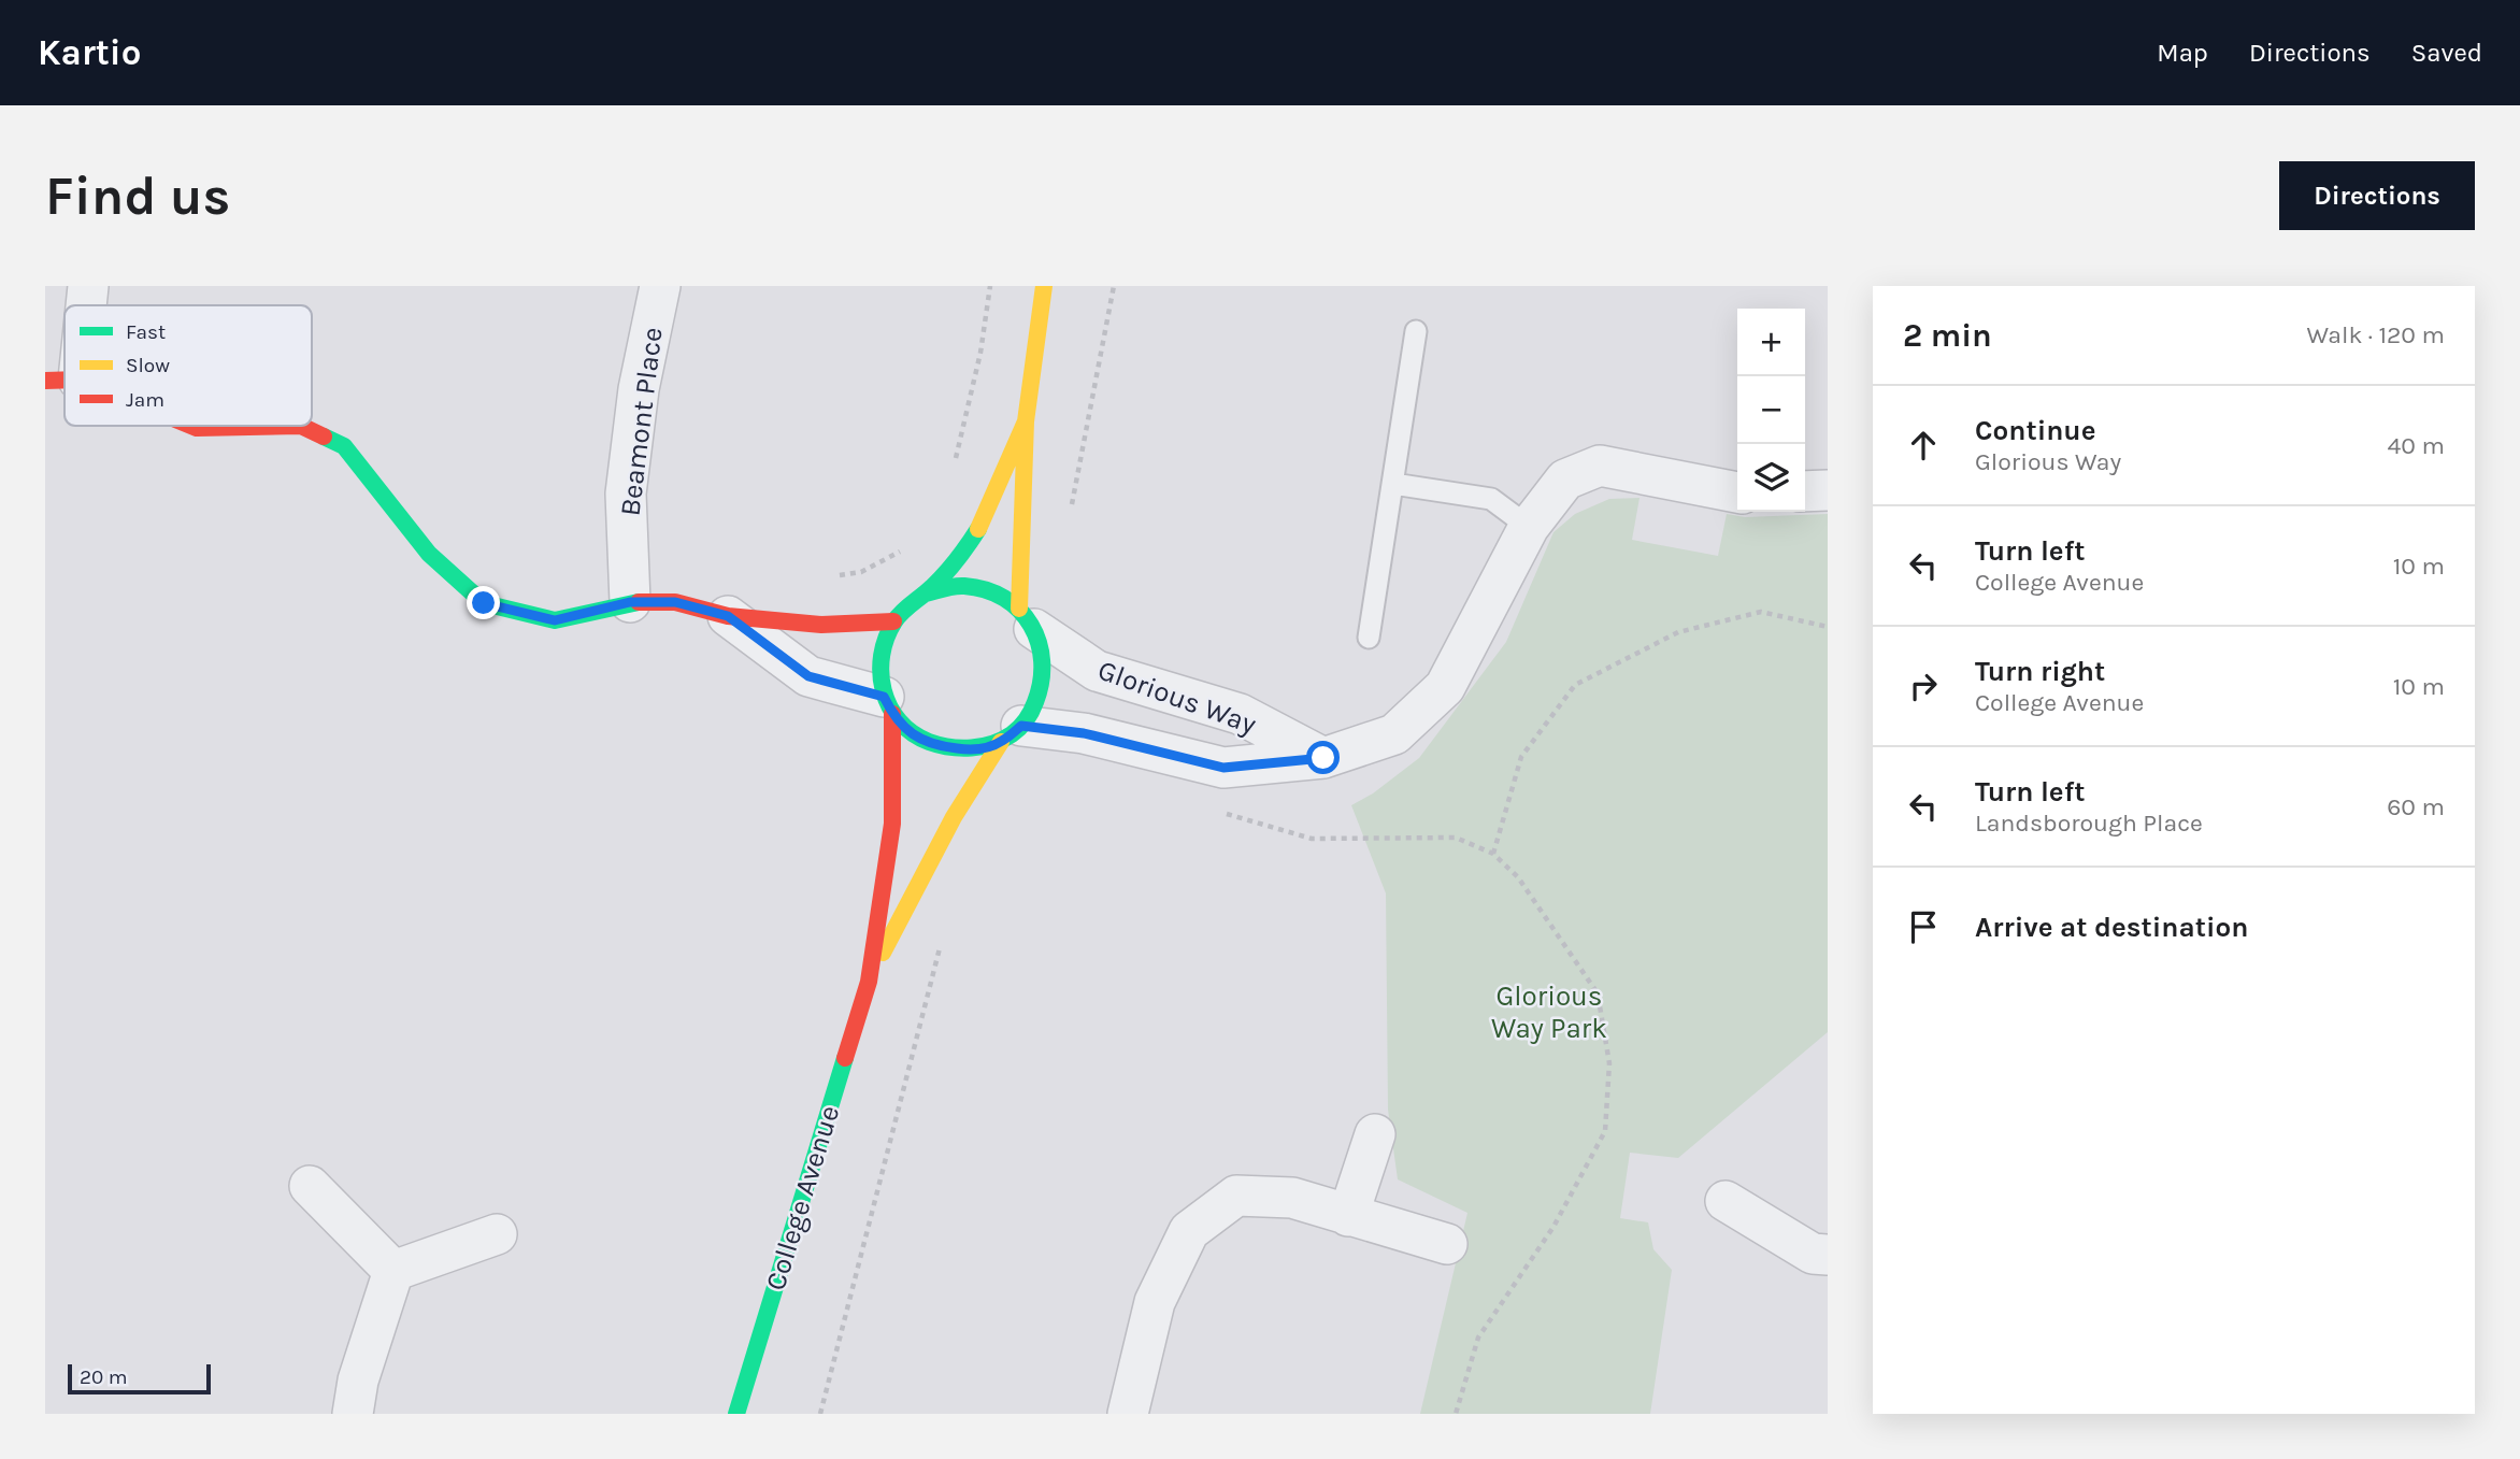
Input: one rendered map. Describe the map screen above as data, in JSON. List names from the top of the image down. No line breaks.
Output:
{"streets":{"street":["Beamont Place","Glorious Way","College Avenue"]},"crossings":[["Glorious Way","College Avenue"]],"parks":["Glorious Way Park"],"legend":["Fast","Slow","Jam"],"scale_bar":"20 m","page":{"header":"Kartio","nav":["Map","Directions","Saved"],"buttons":"Directions","title":"Find us","heading":["2 min","Walk · 120 m"],"map_buttons":["+","−"],"list":[["Continue","Glorious Way","40 m"],["Turn left","College Avenue","10 m"],["Turn right","College Avenue","10 m"],["Turn left","Landsborough Place","60 m"],"Arrive at destination"],"scale":"20 m"}}
